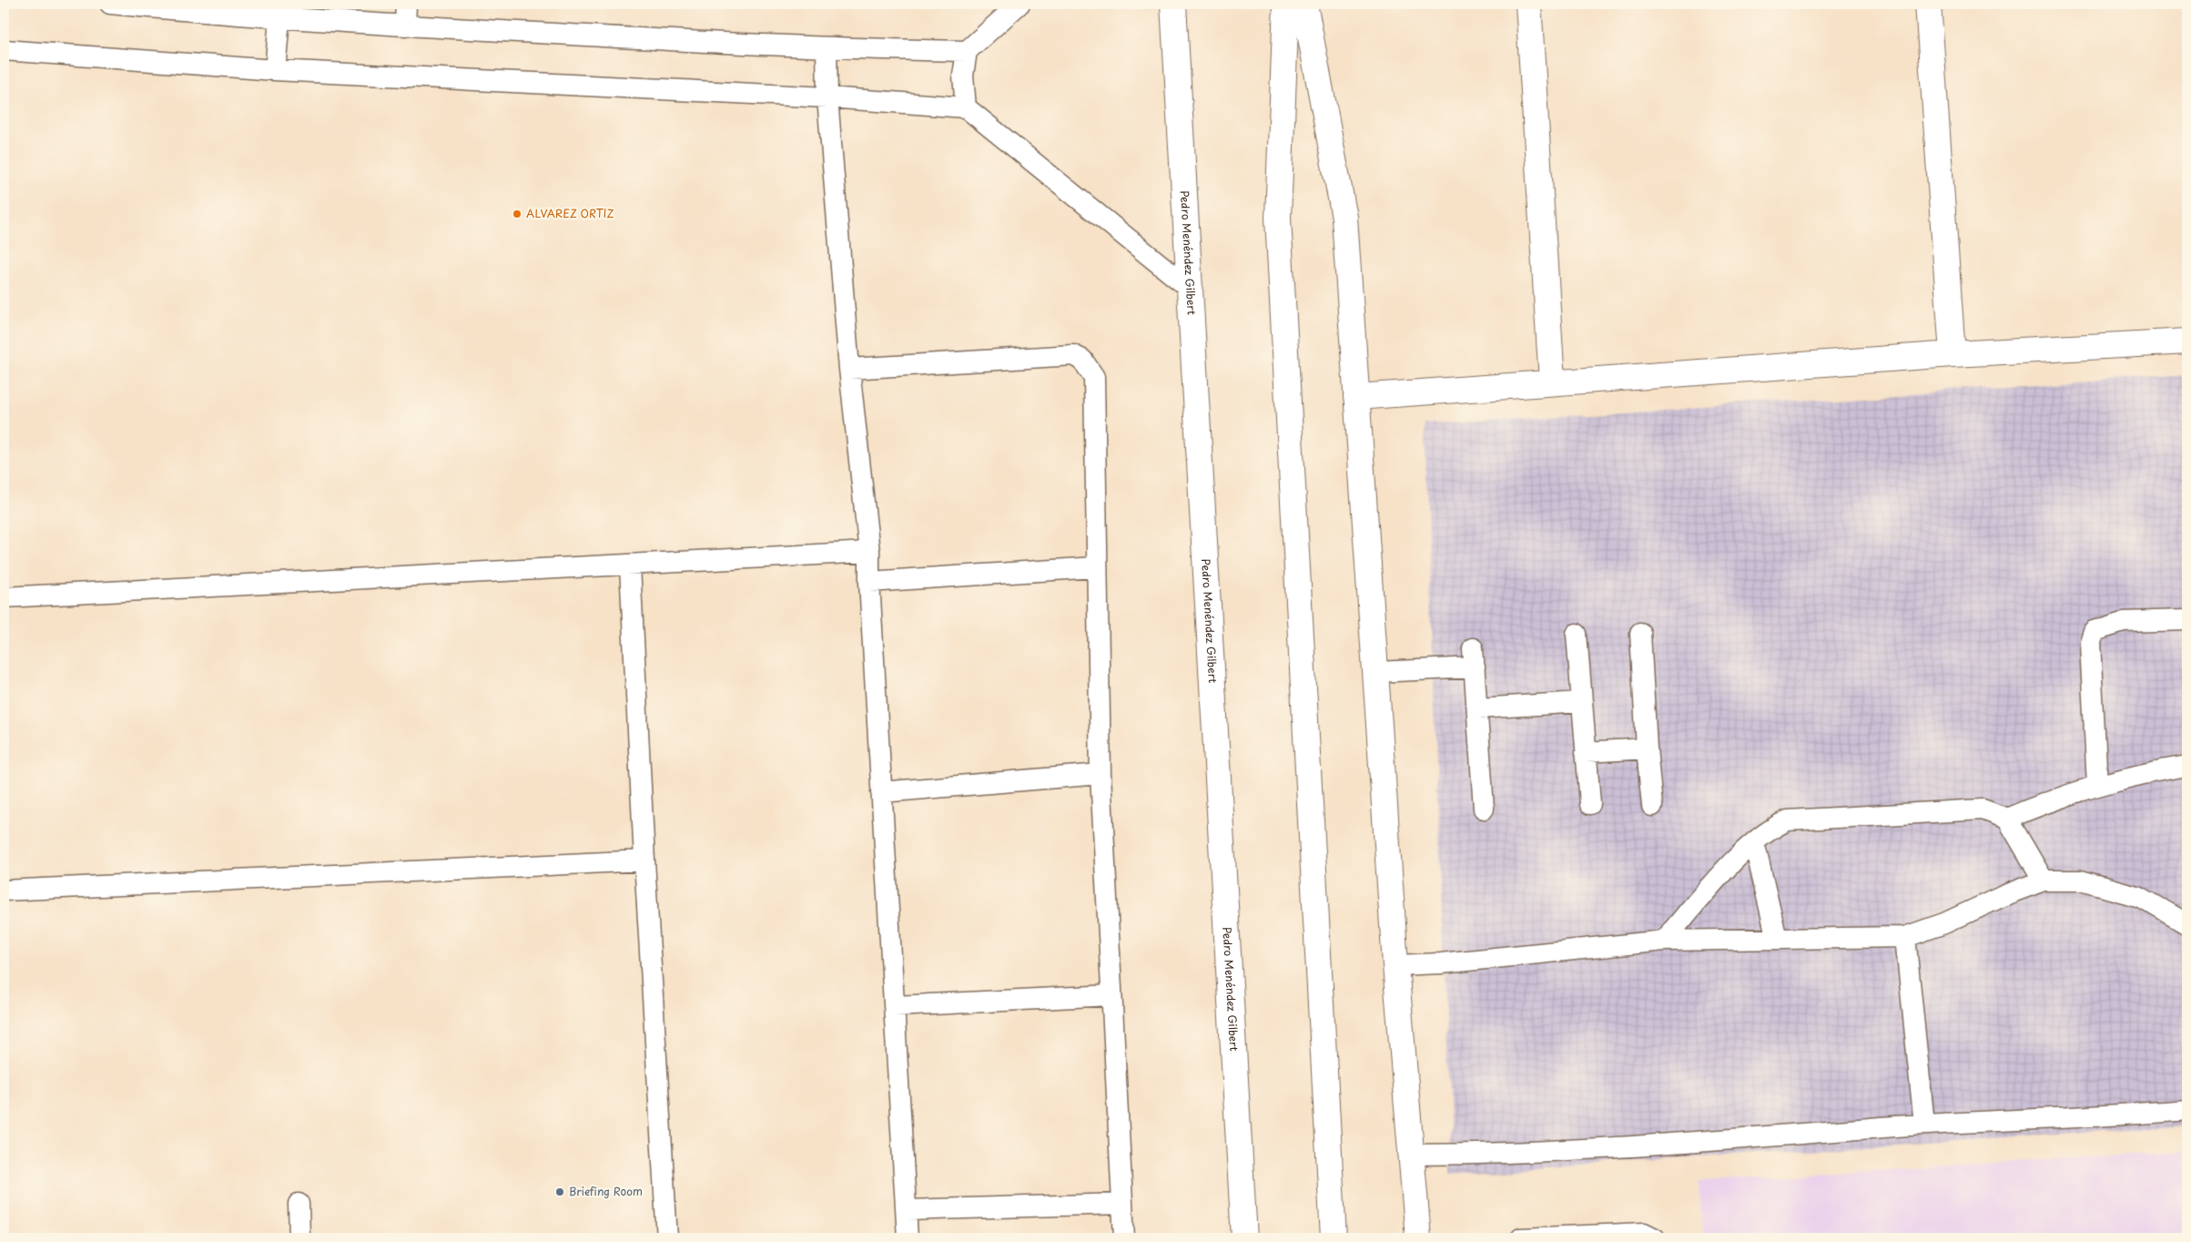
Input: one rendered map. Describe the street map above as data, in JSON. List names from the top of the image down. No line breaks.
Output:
{"streets":{"main road":["Pedro Menéndez Gilbert"]},"places":["ALVAREZ ORTIZ","Briefing Room"]}
